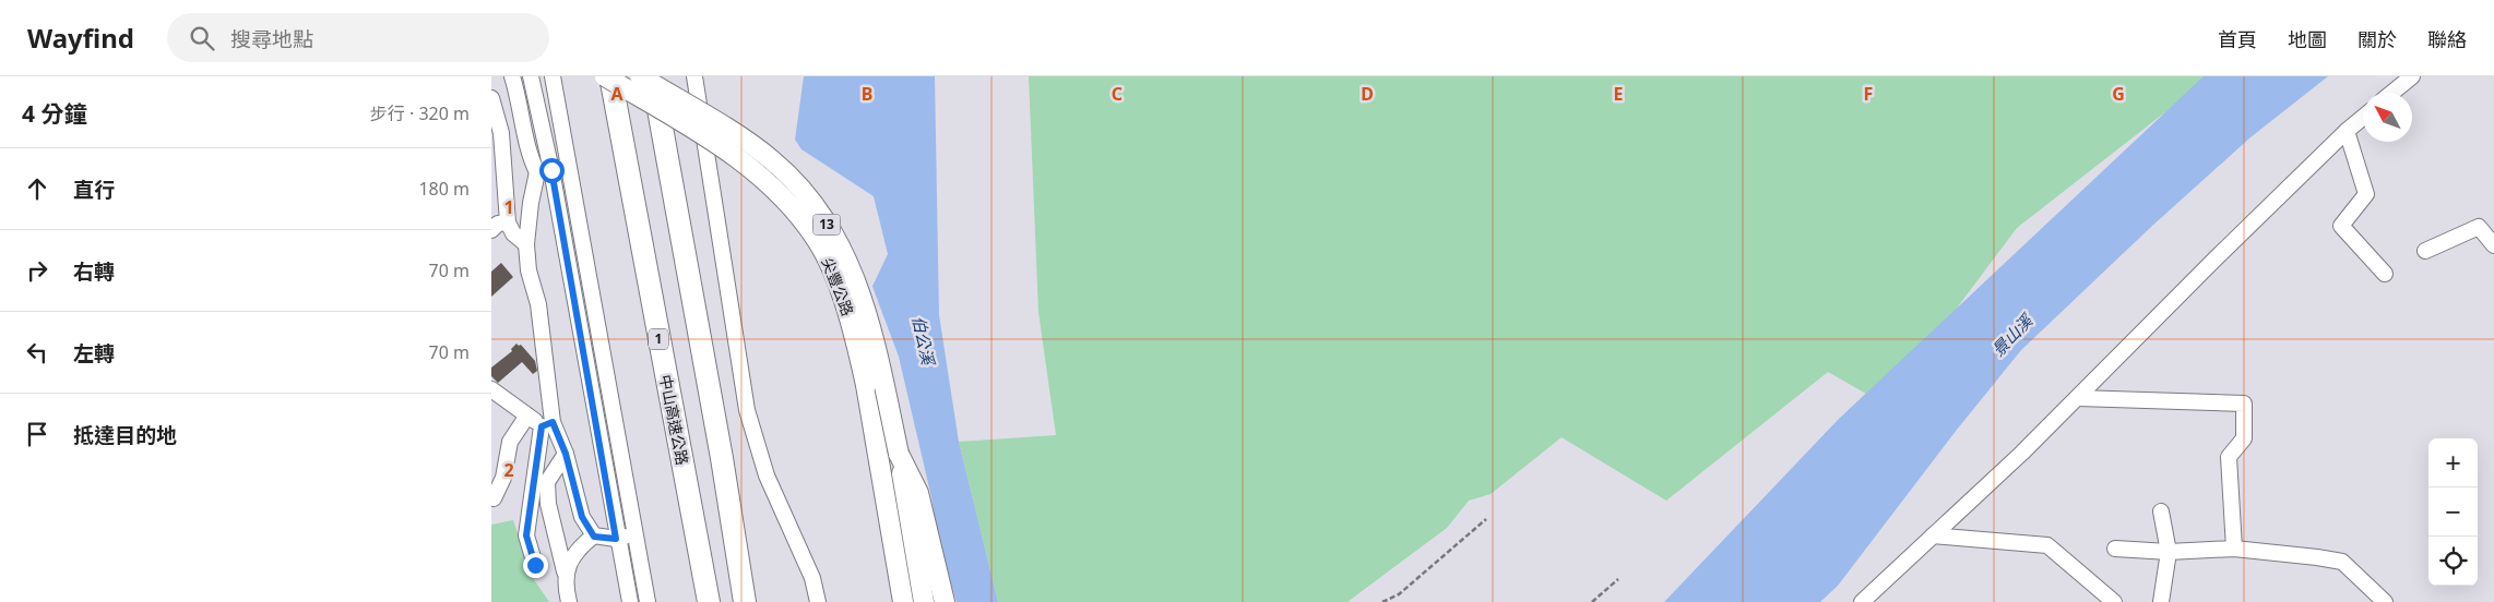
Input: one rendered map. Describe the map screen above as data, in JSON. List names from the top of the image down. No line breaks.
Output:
{"streets":{"highway":["1","中山高速公路"],"main road":["13","尖豐公路"]},"water":["景山溪","伯公溪"],"north":"top left","page":{"header":"Wayfind","search":"搜尋地點","nav":["首頁","地圖","關於","聯絡"],"heading":["4 分鐘","步行 · 320 m"],"list":[["直行","180 m"],["右轉","70 m"],["左轉","70 m"],"抵達目的地"],"map_buttons":["+","−"]},"grid":{"columns":["A","B","C","D","E","F","G"],"rows":["1","2"]}}
